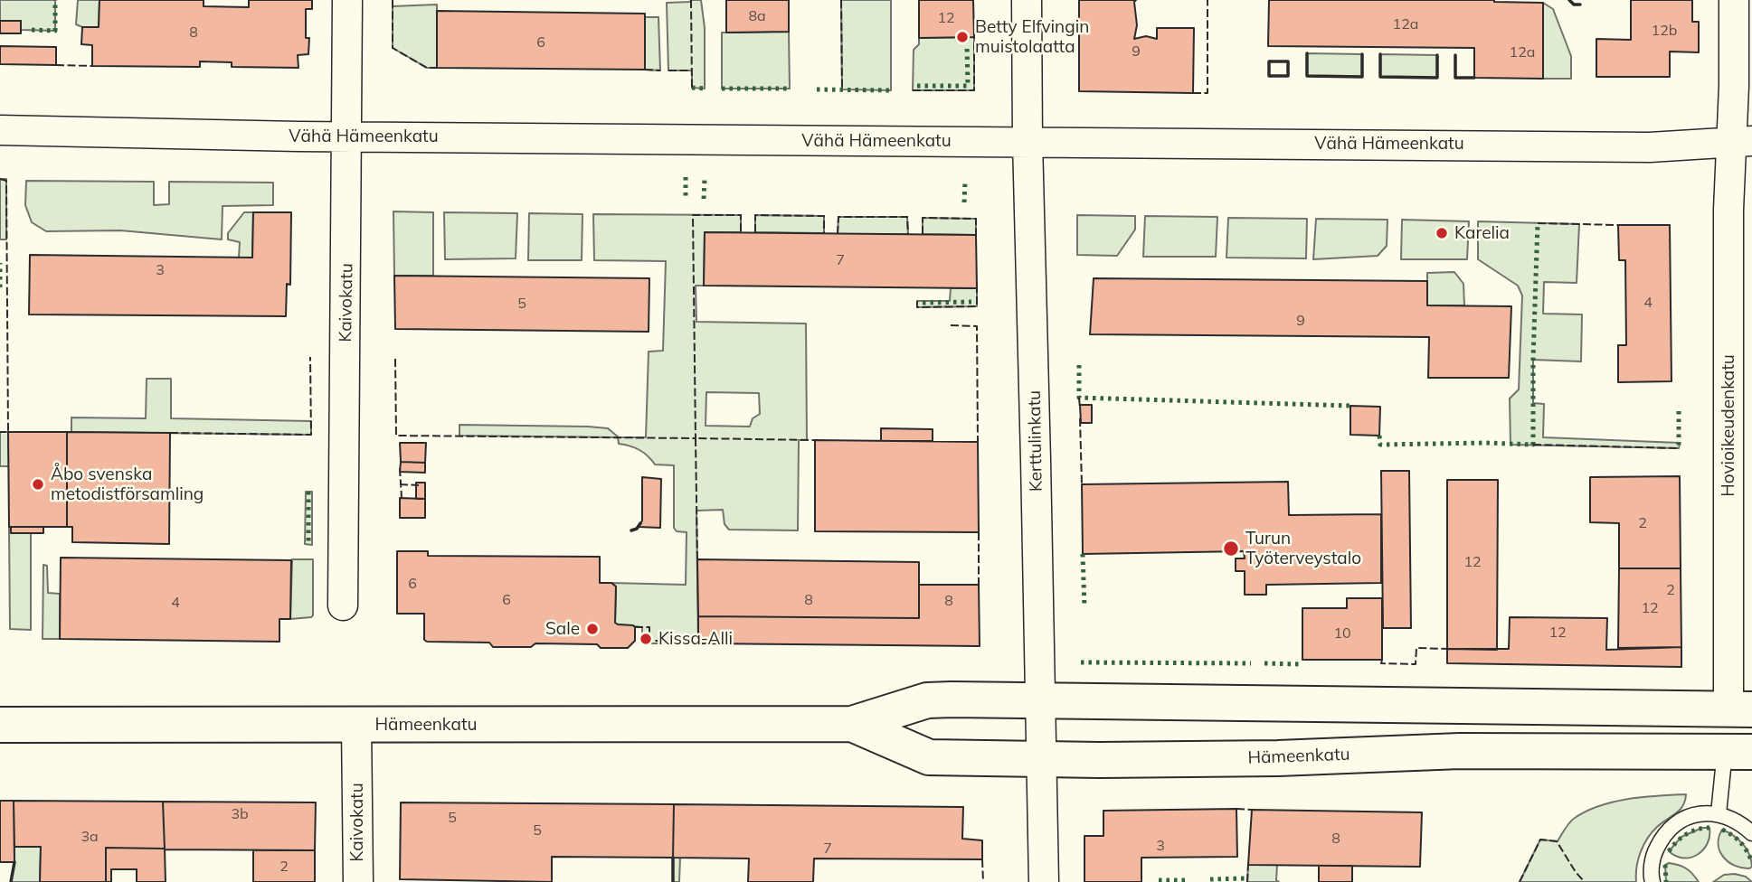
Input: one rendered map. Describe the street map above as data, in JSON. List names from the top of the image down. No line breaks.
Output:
{"streets":{"highway":["Hämeenkatu"],"street":["Vähä Hämeenkatu","Kaivokatu","Hovioikeudenkatu","Kerttulinkatu"]},"crossings":[["Vähä Hämeenkatu","Kaivokatu"],["Vähä Hämeenkatu","Hovioikeudenkatu"],["Vähä Hämeenkatu","Kerttulinkatu"],["Kaivokatu","Hämeenkatu"],["Hovioikeudenkatu","Hämeenkatu"],["Kerttulinkatu","Hämeenkatu"]],"places":["Betty Elfvingin muistolaatta","Karelia","Åbo svenska metodistförsamling","Turun Työterveystalo","Sale","Kissa-Alli"],"house_numbers":["8a","12","12a","12b","8","6","9","12a","7","3","4","5","9","2","12","6","2","6","8","8","4","12","12","10","3b","5","5","3a","8","3","7","2"]}
